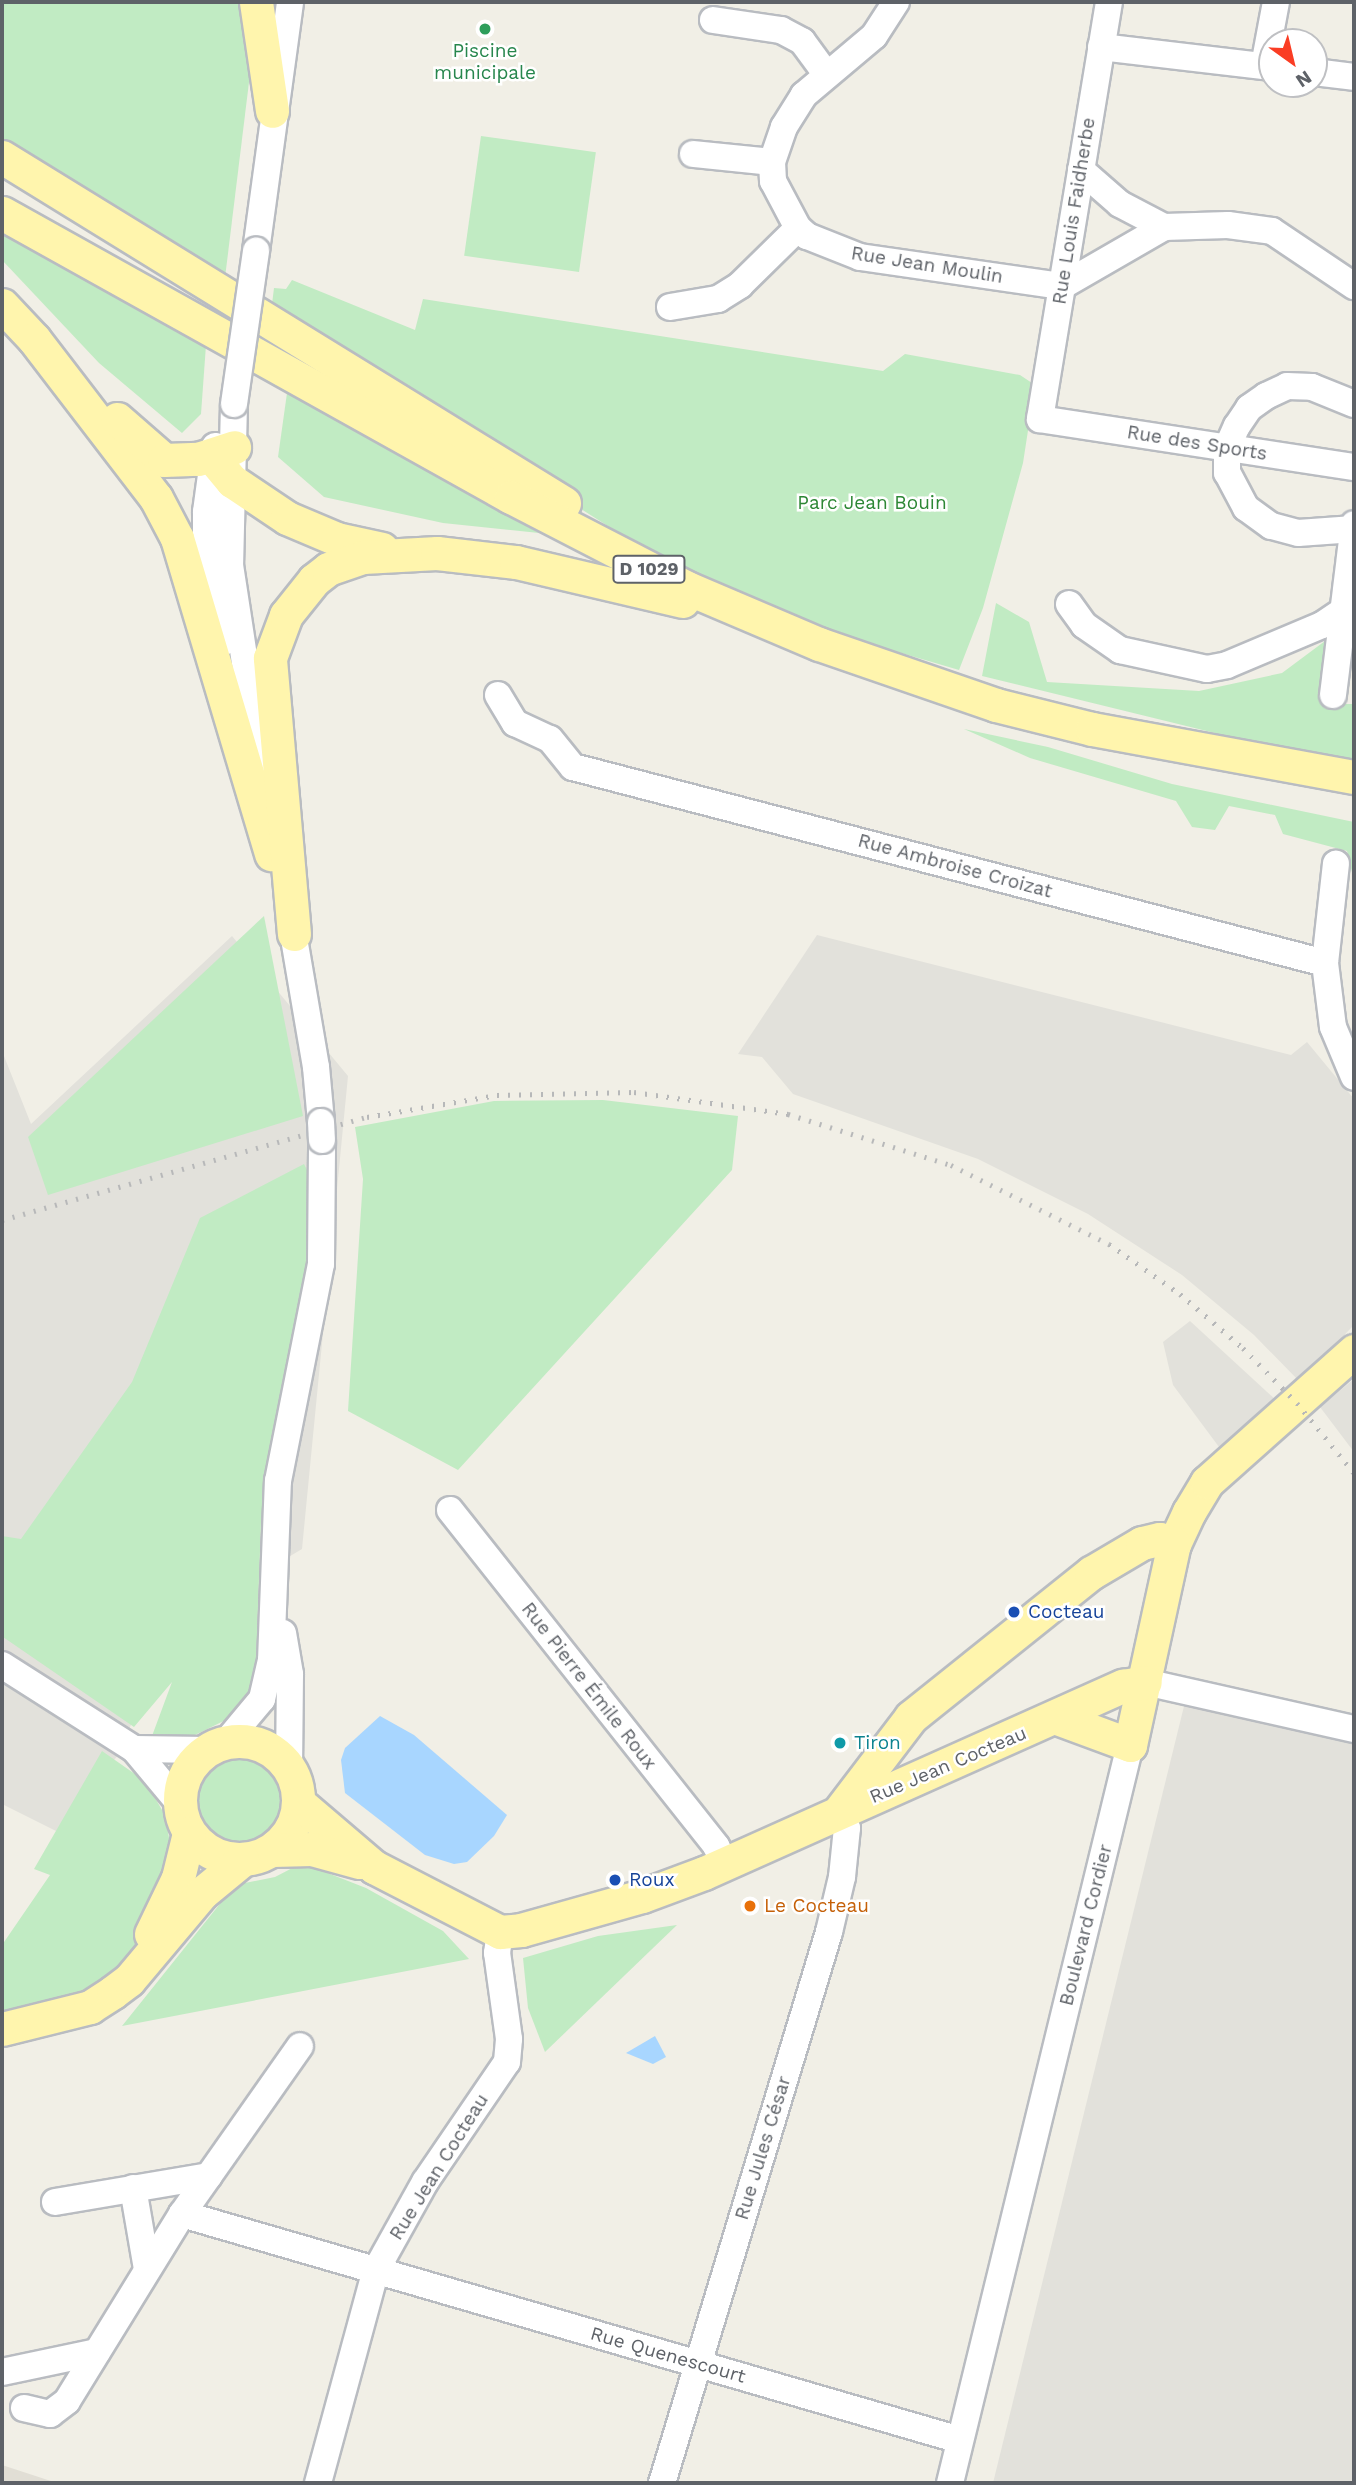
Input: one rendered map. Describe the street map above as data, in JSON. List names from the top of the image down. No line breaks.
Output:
{"streets":{"main road":["D 1029","Rue Jean Cocteau","Boulevard Cordier"],"street":["Rue Louis Faidherbe","Rue Jean Moulin","Rue des Sports","Rue Ambroise Croizat","Rue Pierre Émile Roux","Rue Jules César","Rue Quenescourt"]},"crossings":[["Rue Louis Faidherbe","Rue Jean Moulin"],["Rue Louis Faidherbe","Rue des Sports"],["Rue Pierre Émile Roux","Rue Jean Cocteau"],["Rue Jean Cocteau","Boulevard Cordier"],["Rue Jean Cocteau","Rue Jules César"],["Rue Jean Cocteau","Rue Quenescourt"],["Boulevard Cordier","Rue Quenescourt"],["Rue Jules César","Rue Quenescourt"]],"parks":["Parc Jean Bouin"],"places":["Piscine municipale","Cocteau","Tiron","Roux","Le Cocteau"],"north":"bottom right"}
